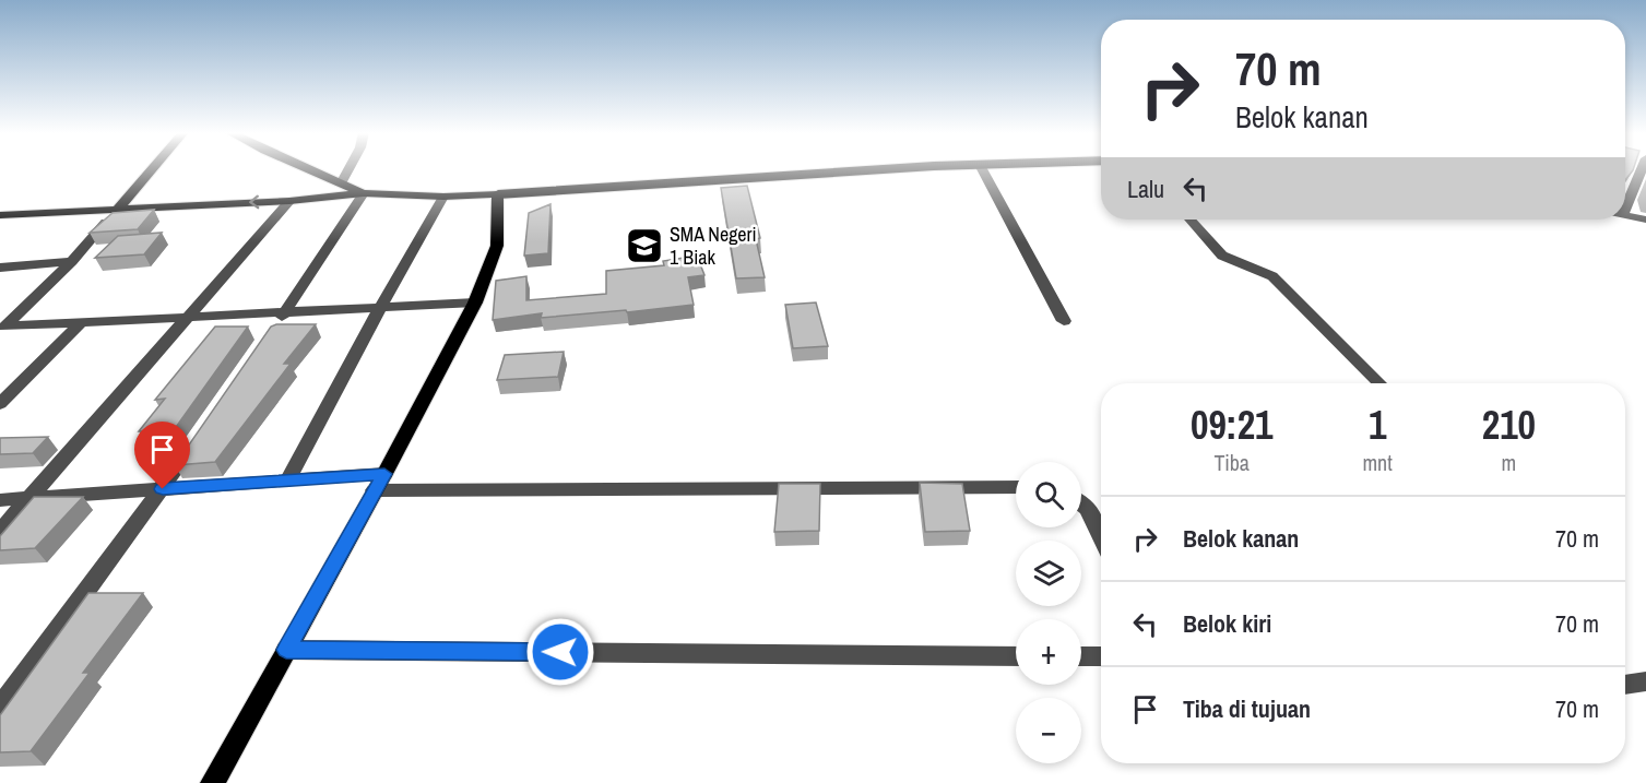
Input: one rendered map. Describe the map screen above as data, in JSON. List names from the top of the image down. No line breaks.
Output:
{"places":{"school or university":["SMA Negeri 1 Biak"]},"page":{"turn":["70 m","Belok kanan"],"then":"Lalu","eta":["09:21","Tiba","1","mnt","210","m"],"map_buttons":["+","−"],"list":[{"name":"Belok kanan","value":"70 m"},{"name":"Belok kiri","value":"70 m"},{"name":"Tiba di tujuan","value":"70 m"}]}}
